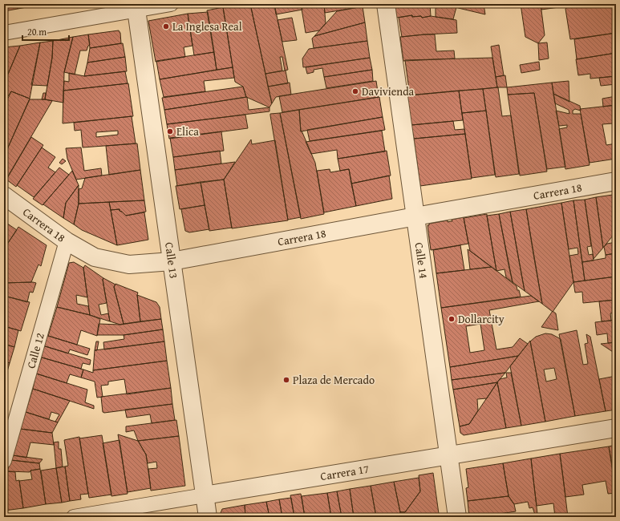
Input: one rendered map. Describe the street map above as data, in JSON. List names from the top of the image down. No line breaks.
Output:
{"streets":{"street":["Carrera 18","Calle 13","Calle 14","Calle 12","Carrera 17"]},"crossings":[["Carrera 18","Calle 13"],["Carrera 18","Calle 14"],["Carrera 18","Calle 12"],["Calle 13","Carrera 17"],["Calle 14","Carrera 17"]],"places":["La Inglesa Real","Davivienda","Elica","Dollarcity","Plaza de Mercado"],"scale_bar":"20 m"}
